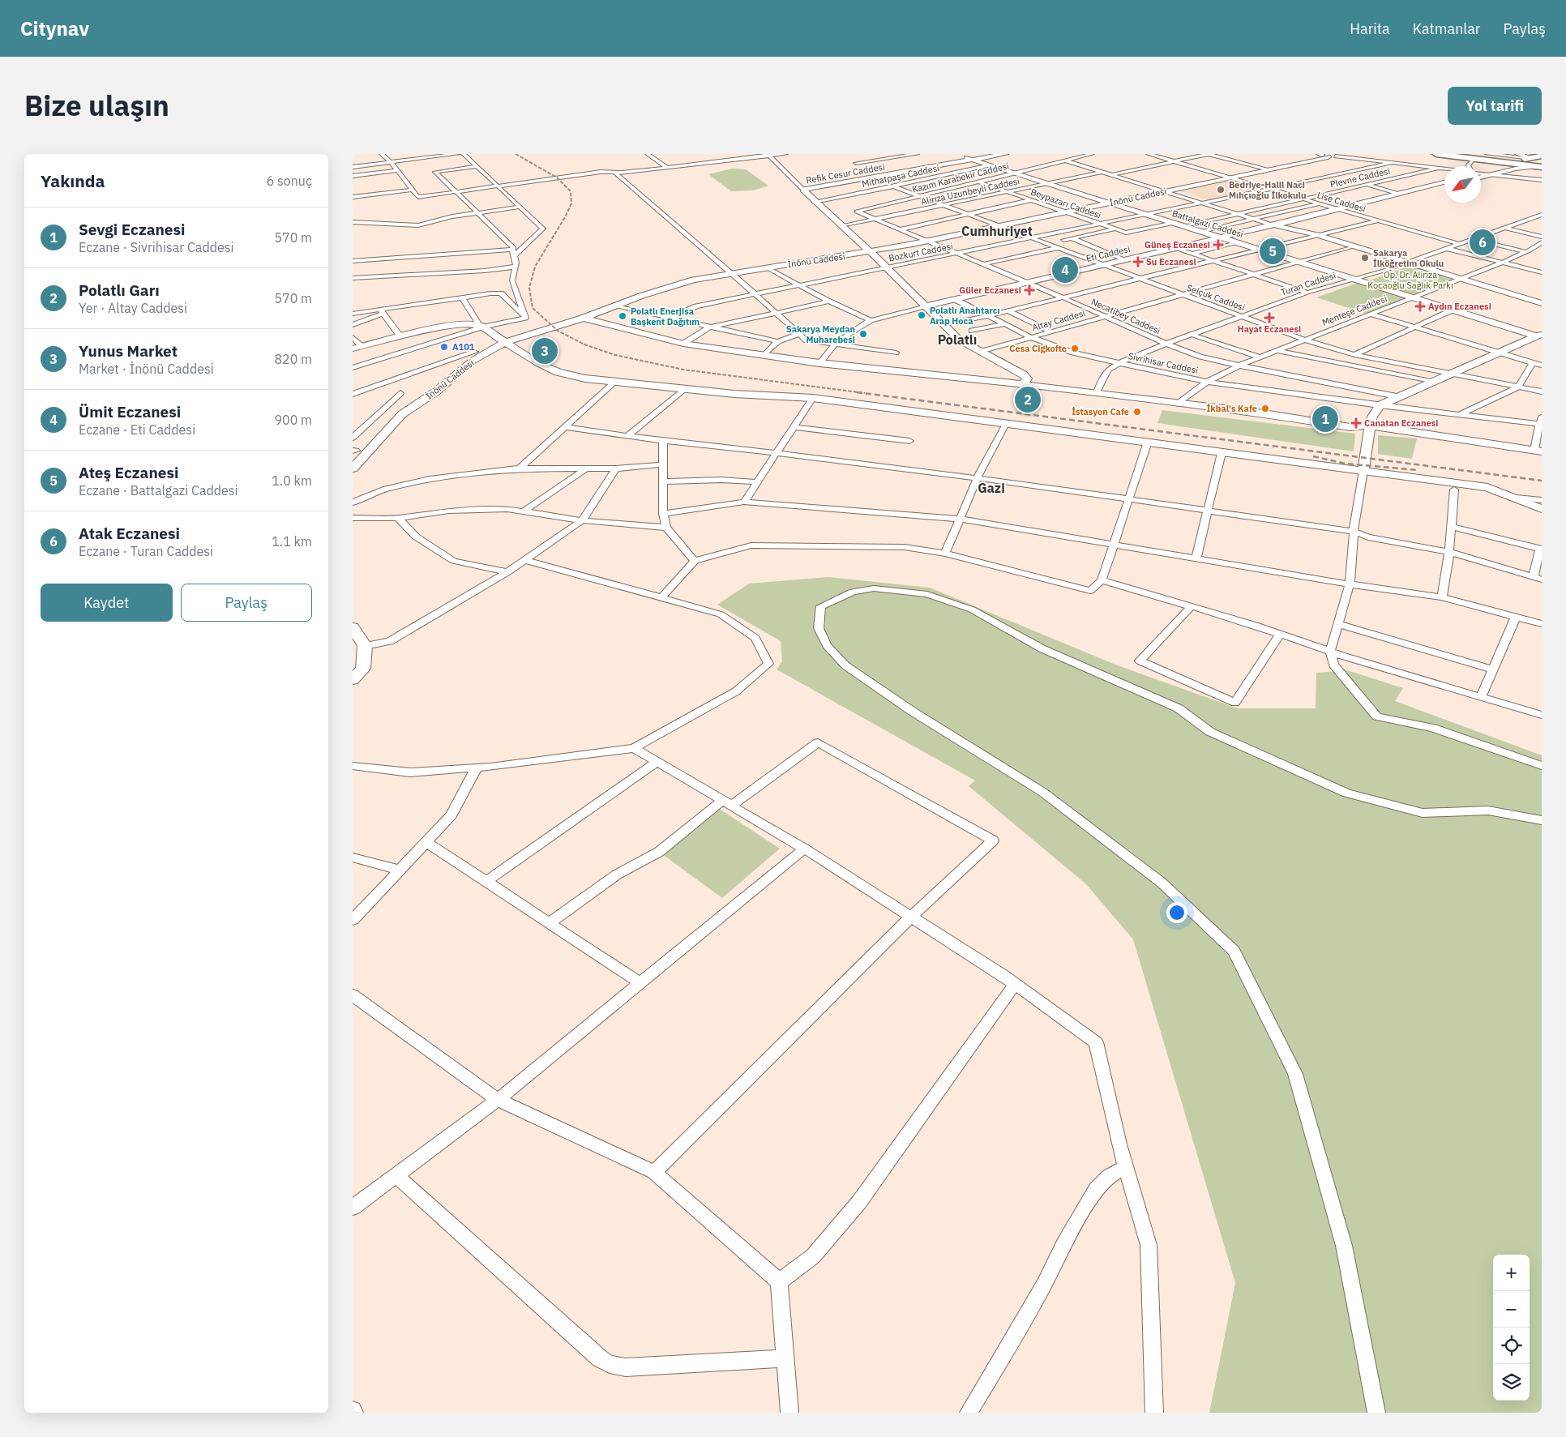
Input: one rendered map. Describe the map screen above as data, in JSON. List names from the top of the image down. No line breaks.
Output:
{"streets":{"street":["Refik Cesur Caddesi","Mithatpaşa Caddesi","Kazım Karabekir Caddesi","Plevne Caddesi","Alirıza Uzunbeyli Caddesi","İnönü Caddesi","Lise Caddesi","Beypazarı Caddesi","Battalgazi Caddesi","Bozkurt Caddesi","Eti Caddesi","Turan Caddesi","Selçuk Caddesi","Menteşe Caddesi","Necatibey Caddesi","Altay Caddesi","Sivrihisar Caddesi"]},"crossings":[["Refik Cesur Caddesi","Battalgazi Caddesi"],["Mithatpaşa Caddesi","Battalgazi Caddesi"],["Mithatpaşa Caddesi","Selçuk Caddesi"],["Kazım Karabekir Caddesi","Beypazarı Caddesi"],["Kazım Karabekir Caddesi","Battalgazi Caddesi"],["Kazım Karabekir Caddesi","Selçuk Caddesi"],["Kazım Karabekir Caddesi","Necatibey Caddesi"],["Plevne Caddesi","Lise Caddesi"],["Plevne Caddesi","Battalgazi Caddesi"],["Alirıza Uzunbeyli Caddesi","Beypazarı Caddesi"],["Alirıza Uzunbeyli Caddesi","Battalgazi Caddesi"],["Alirıza Uzunbeyli Caddesi","Selçuk Caddesi"],["Alirıza Uzunbeyli Caddesi","Necatibey Caddesi"],["İnönü Caddesi","Lise Caddesi"],["İnönü Caddesi","Beypazarı Caddesi"],["İnönü Caddesi","Battalgazi Caddesi"],["İnönü Caddesi","Selçuk Caddesi"],["İnönü Caddesi","Necatibey Caddesi"],["Lise Caddesi","Bozkurt Caddesi"],["Lise Caddesi","Eti Caddesi"],["Lise Caddesi","Turan Caddesi"],["Beypazarı Caddesi","Battalgazi Caddesi"],["Beypazarı Caddesi","Bozkurt Caddesi"],["Battalgazi Caddesi","Bozkurt Caddesi"],["Battalgazi Caddesi","Eti Caddesi"],["Battalgazi Caddesi","Turan Caddesi"],["Battalgazi Caddesi","Menteşe Caddesi"],["Battalgazi Caddesi","Altay Caddesi"],["Bozkurt Caddesi","Selçuk Caddesi"],["Bozkurt Caddesi","Necatibey Caddesi"],["Eti Caddesi","Selçuk Caddesi"],["Eti Caddesi","Necatibey Caddesi"],["Eti Caddesi","Sivrihisar Caddesi"],["Turan Caddesi","Selçuk Caddesi"],["Turan Caddesi","Necatibey Caddesi"],["Turan Caddesi","Sivrihisar Caddesi"],["Selçuk Caddesi","Menteşe Caddesi"],["Selçuk Caddesi","Altay Caddesi"],["Menteşe Caddesi","Necatibey Caddesi"],["Menteşe Caddesi","Sivrihisar Caddesi"],["Necatibey Caddesi","Altay Caddesi"],["Altay Caddesi","Sivrihisar Caddesi"]],"districts":["Cumhuriyet","Polatlı","Gazi"],"parks":["Op. Dr. Alirıza Kocaoğlu Sağlık Parkı"],"places":{"other":["Bedriye-Halil Naci Mıhçıoğlu İlkokulu","Sakarya İlköğretim Okulu","Polatlı Anahtarcı Arap Hoca","Polatlı Enerjisa Başkent Dağıtım","Sakarya Meydan Muharebesi","A101","Cesa Cigkofte","İkbal's Kafe","İstasyon Cafe"],"health":["Güneş Eczanesi","Su Eczanesi","Güler Eczanesi","Aydın Eczanesi","Hayat Eczanesi","Canatan Eczanesi"]},"north":"bottom left","page":{"header":"Citynav","nav":["Harita","Katmanlar","Paylaş"],"title":"Bize ulaşın","buttons":["Yol tarifi",["Kaydet","Paylaş"]],"heading":["Yakında","6 sonuç"],"list":[{"mark":"1","name":"Sevgi Eczanesi","note":"Eczane · Sivrihisar Caddesi","value":"570 m"},{"mark":"2","name":"Polatlı Garı","note":"Yer · Altay Caddesi","value":"570 m"},{"mark":"3","name":"Yunus Market","note":"Market · İnönü Caddesi","value":"820 m"},{"mark":"4","name":"Ümit Eczanesi","note":"Eczane · Eti Caddesi","value":"900 m"},{"mark":"5","name":"Ateş Eczanesi","note":"Eczane · Battalgazi Caddesi","value":"1.0 km"},{"mark":"6","name":"Atak Eczanesi","note":"Eczane · Turan Caddesi","value":"1.1 km"}],"pins":["6","5","4","3","2","1"],"map_buttons":["+","−"]}}
